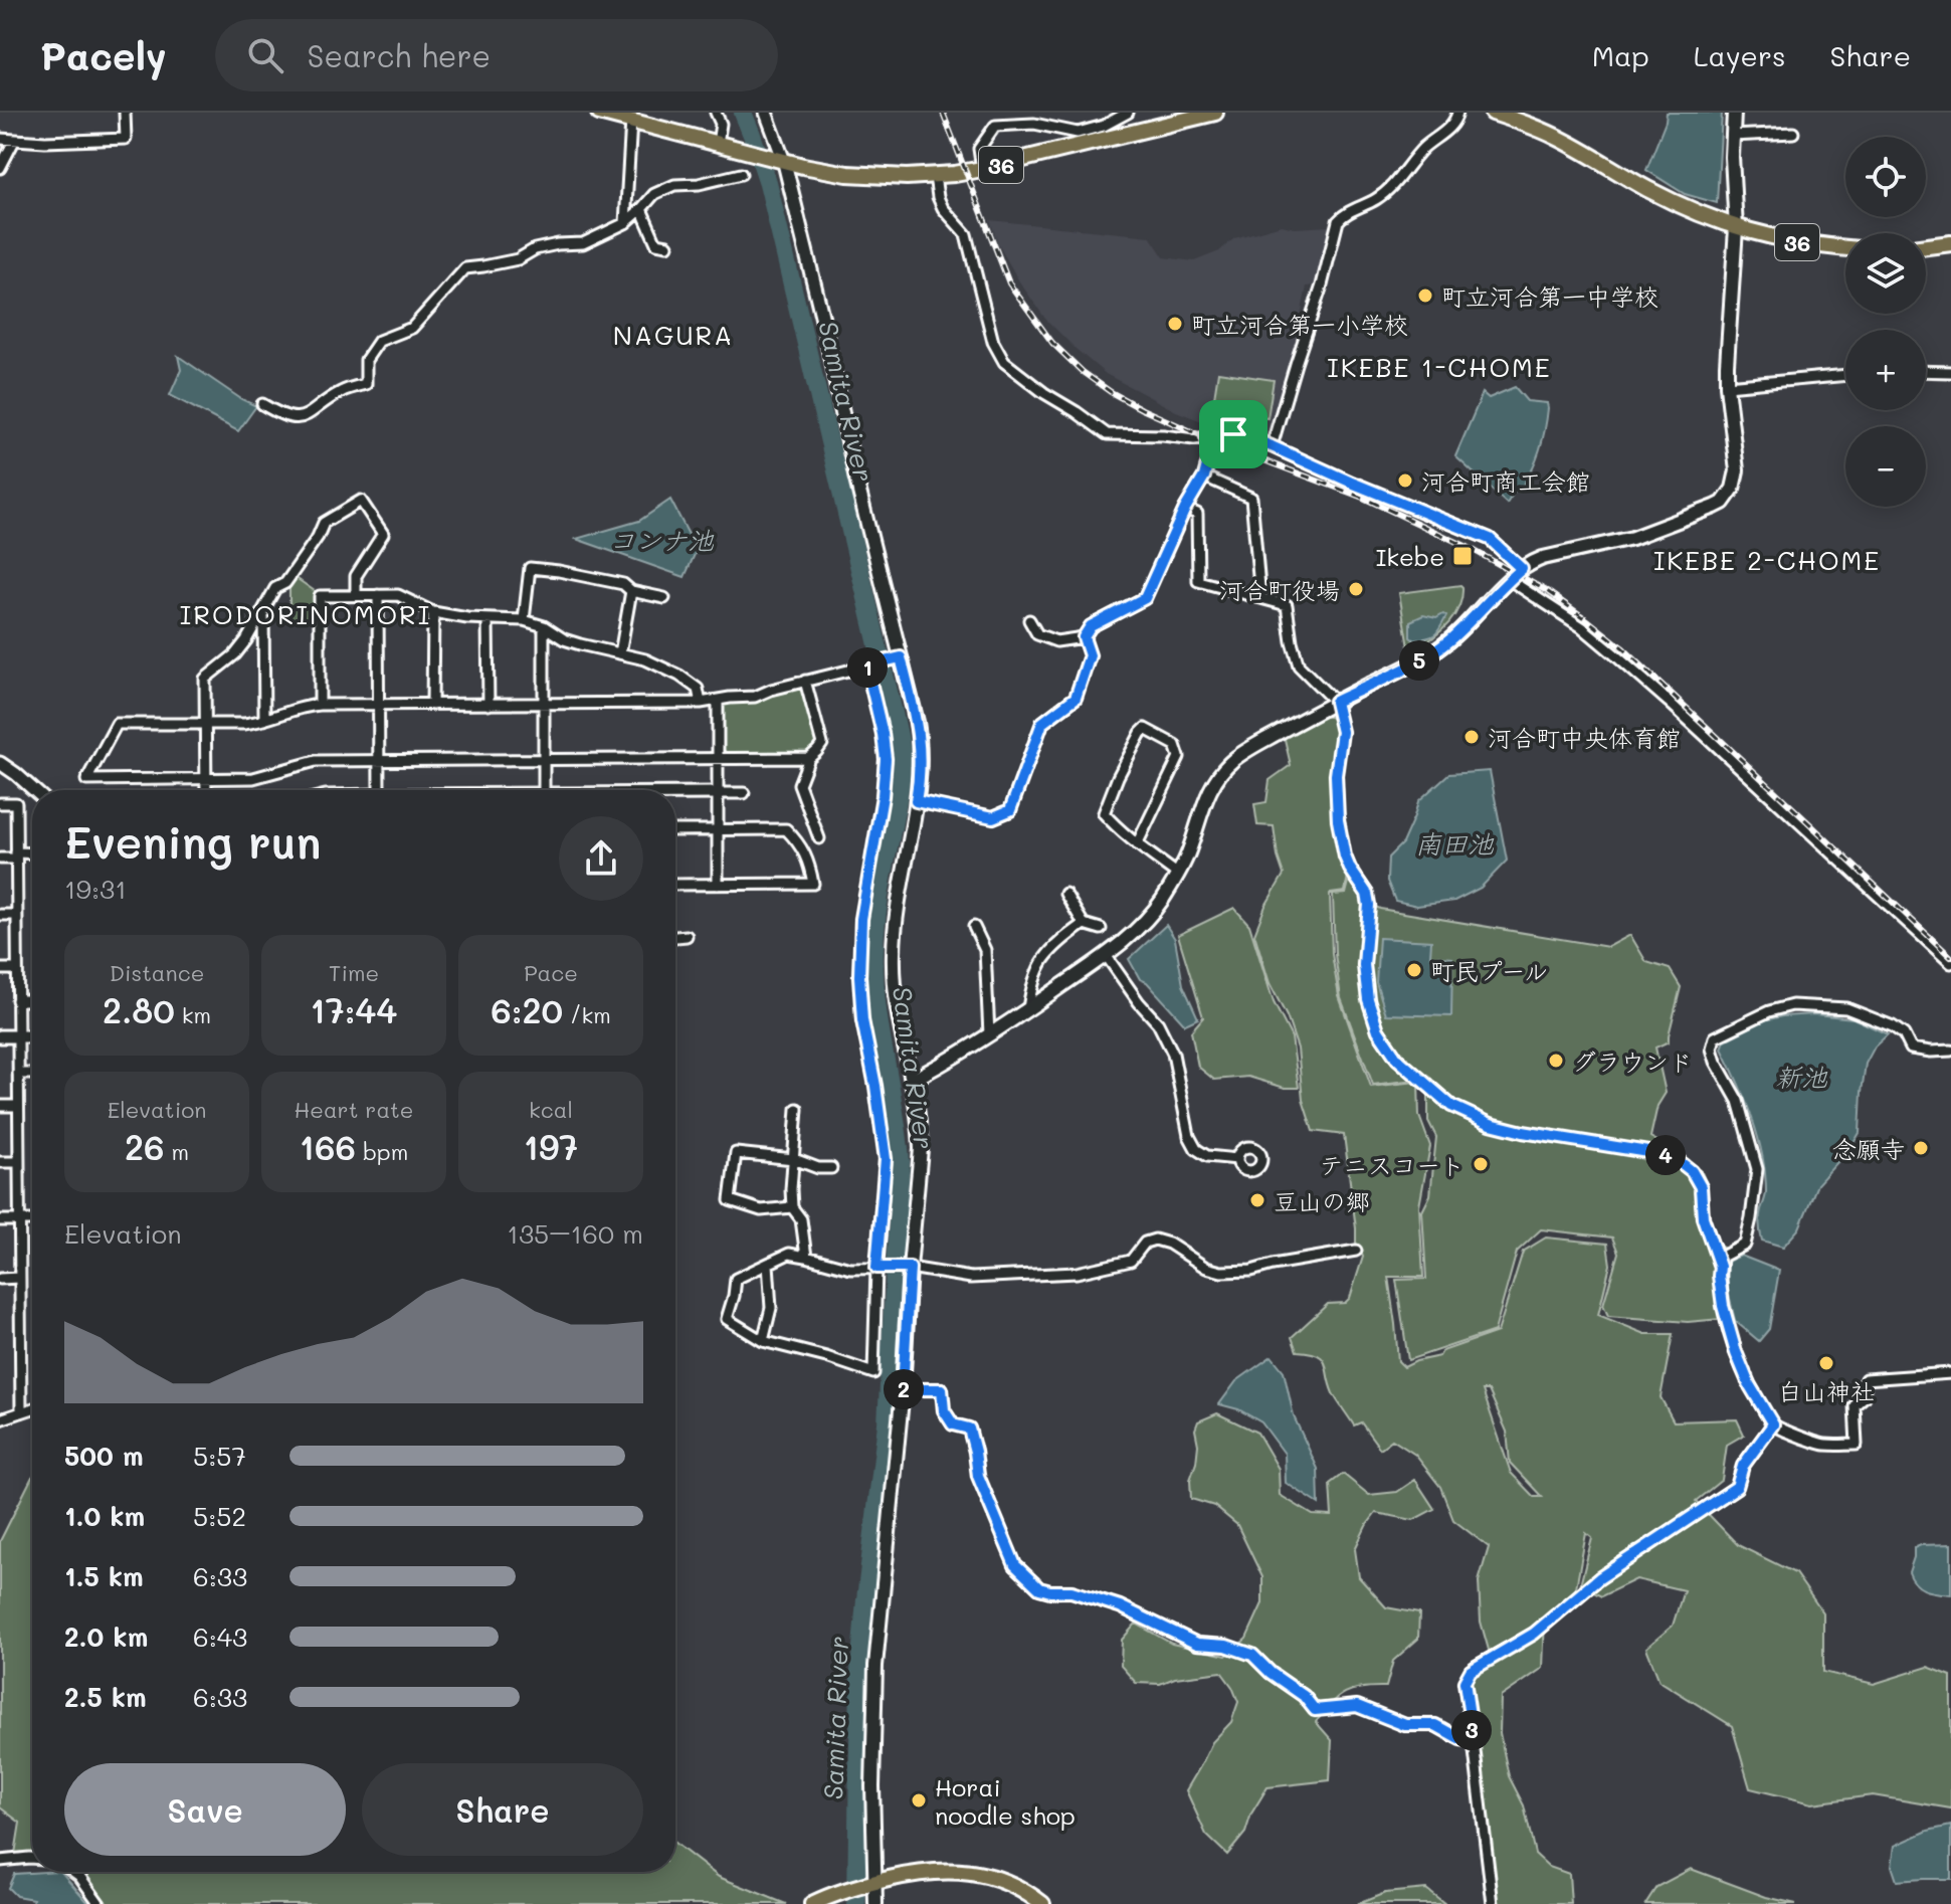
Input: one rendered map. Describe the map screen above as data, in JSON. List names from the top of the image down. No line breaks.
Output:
{"streets":{"main road":["36"]},"districts":["NAGURA","IKEBE 1-CHOME","IKEBE 2-CHOME","IRODORINOMORI"],"water":["Samita River","コンナ池","南田池","新池"],"places":{"other":["町立河合第一中学校","町立河合第一小学校","河合町商工会館","河合町役場","河合町中央体育館","町民プール","グラウンド","念願寺","テニスコート","豆山の郷","白山神社","Horai noodle shop"],"transit":["Ikebe"]},"page":{"header":"Pacely","search":"Search here","nav":["Map","Layers","Share"],"map_buttons":["+","−"],"pins":["5","1","4","2","3"],"heading":["Evening run","19:31"],"stats":[["Distance","2.80 km"],["Time","17:44"],["Pace","6:20 /km"],["Elevation","26 m"],["Heart rate","166 bpm"],["kcal","197"]],"chart":["Elevation","135–160 m"],"list":[{"name":"500 m","note":"5:57"},{"name":"1.0 km","note":"5:52"},{"name":"1.5 km","note":"6:33"},{"name":"2.0 km","note":"6:43"},{"name":"2.5 km","note":"6:33"}],"buttons":["Save","Share"]}}
